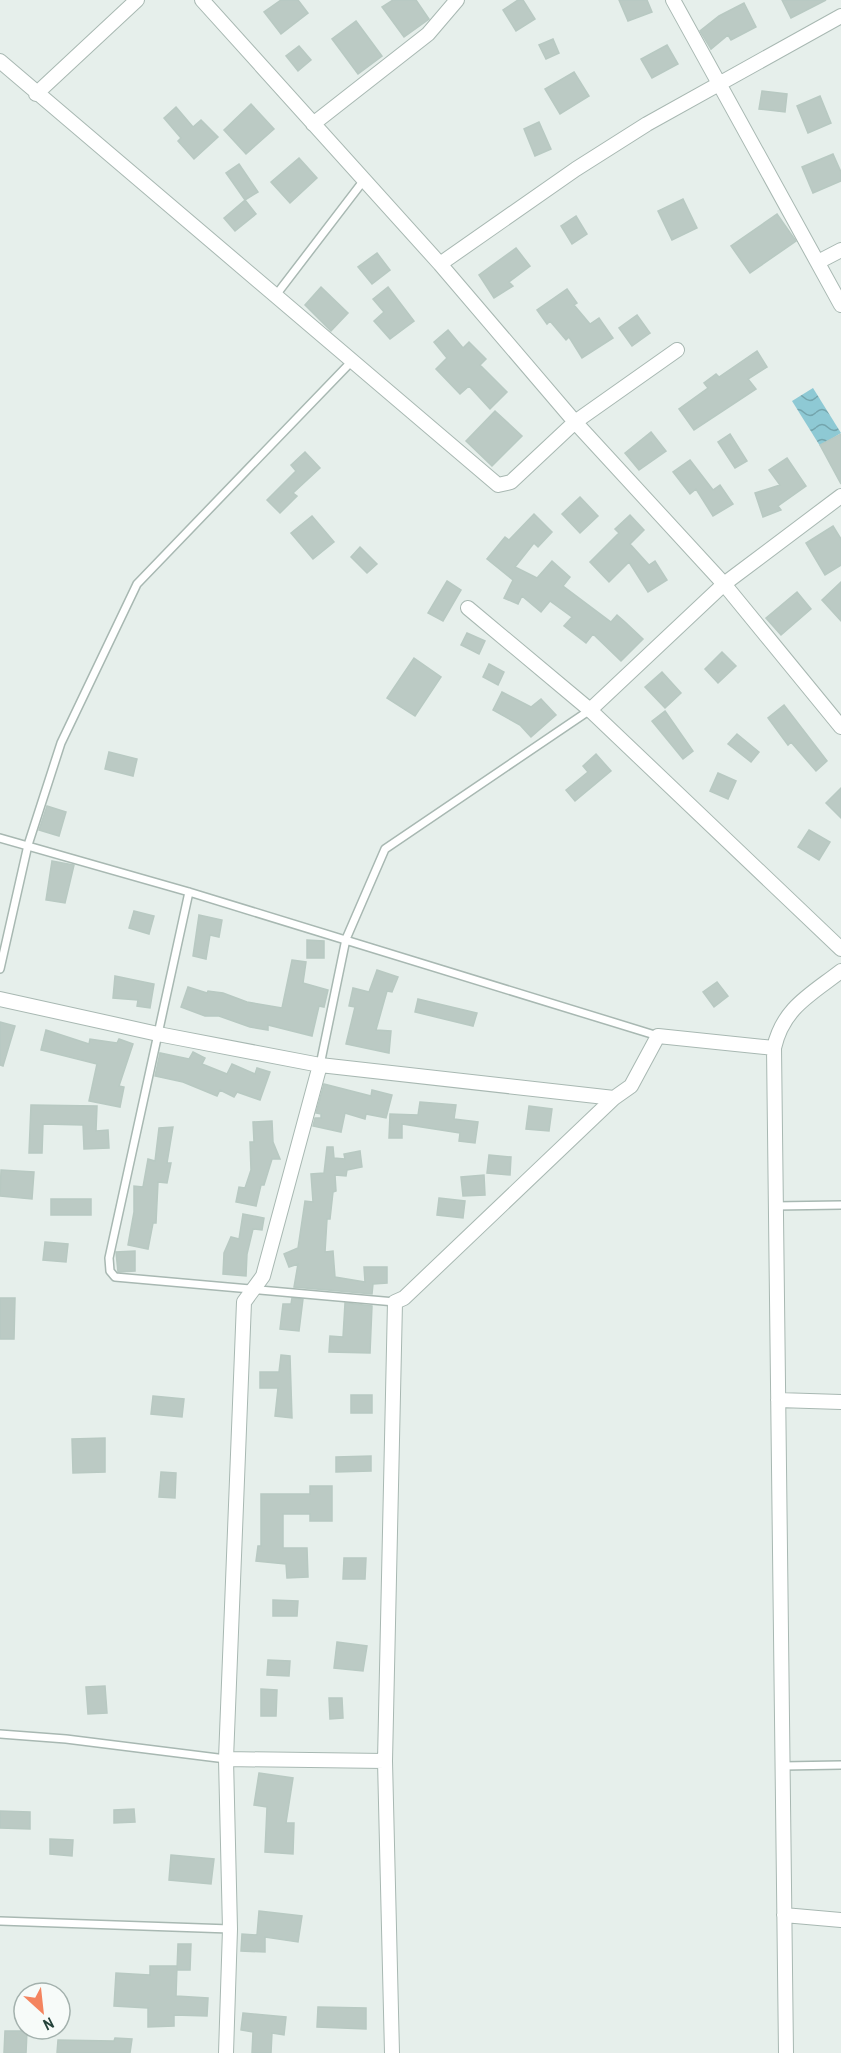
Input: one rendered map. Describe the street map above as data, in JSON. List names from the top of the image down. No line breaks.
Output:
{"north":"bottom right"}
